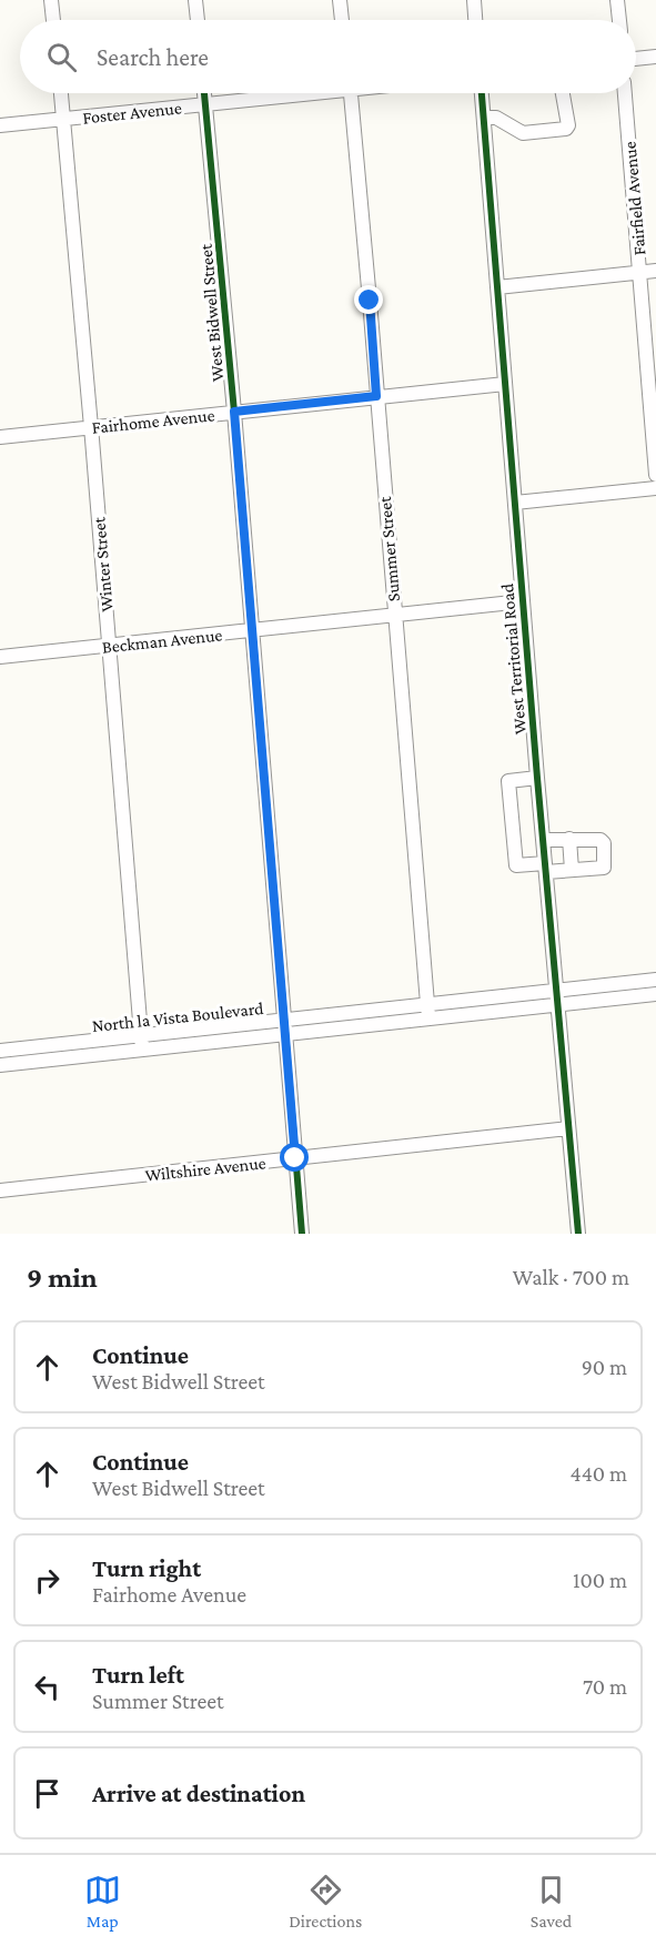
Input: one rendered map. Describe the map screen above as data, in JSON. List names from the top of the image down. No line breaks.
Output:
{"streets":{"street":["Foster Avenue","Fairfield Avenue","West Bidwell Street","Fairhome Avenue","Summer Street","Winter Street","Beckman Avenue","West Territorial Road","North la Vista Boulevard","Wiltshire Avenue"]},"crossings":[["Foster Avenue","West Bidwell Street"],["Foster Avenue","Winter Street"],["West Bidwell Street","Fairhome Avenue"],["West Bidwell Street","Beckman Avenue"],["West Bidwell Street","North la Vista Boulevard"],["West Bidwell Street","Wiltshire Avenue"],["Fairhome Avenue","Summer Street"],["Fairhome Avenue","Winter Street"],["Fairhome Avenue","West Territorial Road"],["Summer Street","Beckman Avenue"],["Summer Street","North la Vista Boulevard"],["Winter Street","Beckman Avenue"],["Winter Street","North la Vista Boulevard"],["Beckman Avenue","West Territorial Road"],["West Territorial Road","North la Vista Boulevard"],["West Territorial Road","Wiltshire Avenue"]],"page":{"search":"Search here","heading":["9 min","Walk · 700 m"],"list":[["Continue","West Bidwell Street","90 m"],["Continue","West Bidwell Street","440 m"],["Turn right","Fairhome Avenue","100 m"],["Turn left","Summer Street","70 m"],"Arrive at destination"],"nav":["Map","Directions","Saved"]}}
